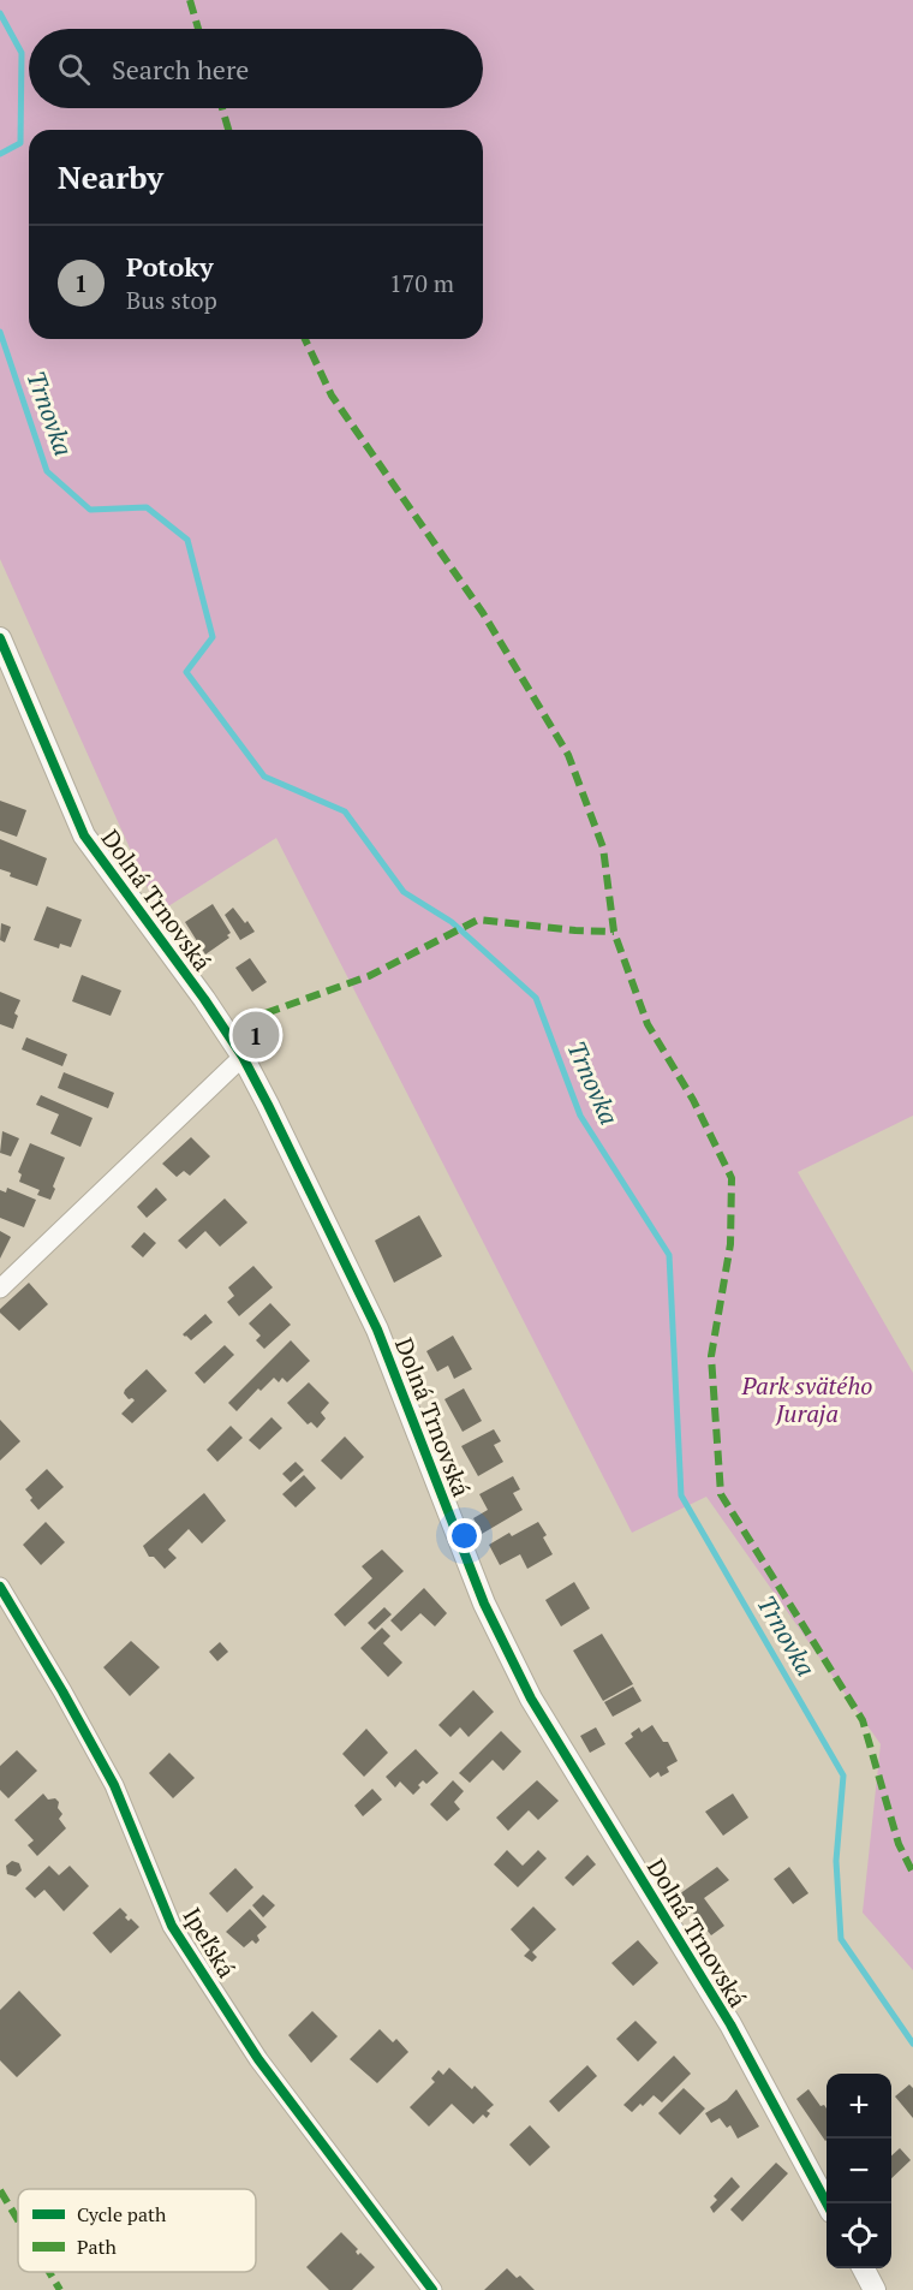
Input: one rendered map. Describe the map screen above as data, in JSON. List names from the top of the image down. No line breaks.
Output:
{"streets":{"street":["Dolná Trnovská","Ipeľská"]},"water":["Trnovka"],"parks":["Park svätého Juraja"],"legend":["Cycle path","Path"],"page":{"search":"Search here","heading":"Nearby","list":[{"mark":"1","name":"Potoky","note":"Bus stop","value":"170 m"}],"pins":"1","map_buttons":["+","−"]}}
